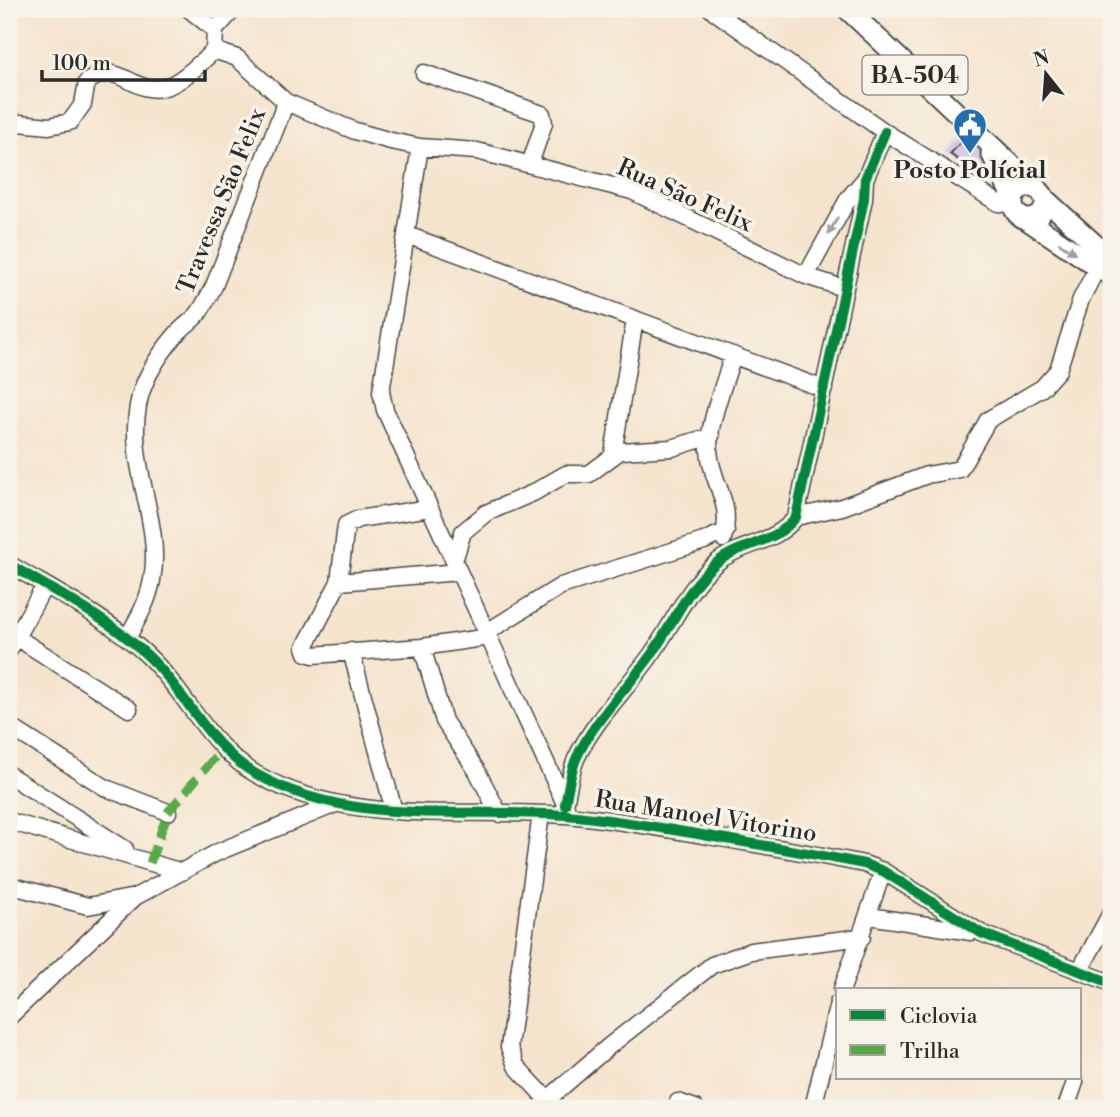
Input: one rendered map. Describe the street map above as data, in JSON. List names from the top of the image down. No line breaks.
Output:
{"streets":{"main road":["BA-504"],"street":["Rua São Felix","Travessa São Felix","Rua Manoel Vitorino"]},"crossings":[["Rua São Felix","Travessa São Felix"],["Travessa São Felix","Rua Manoel Vitorino"]],"places":{"public building":["Posto Polícial"]},"legend":["Ciclovia","Trilha"],"scale_bar":"100 m","north":"top"}
